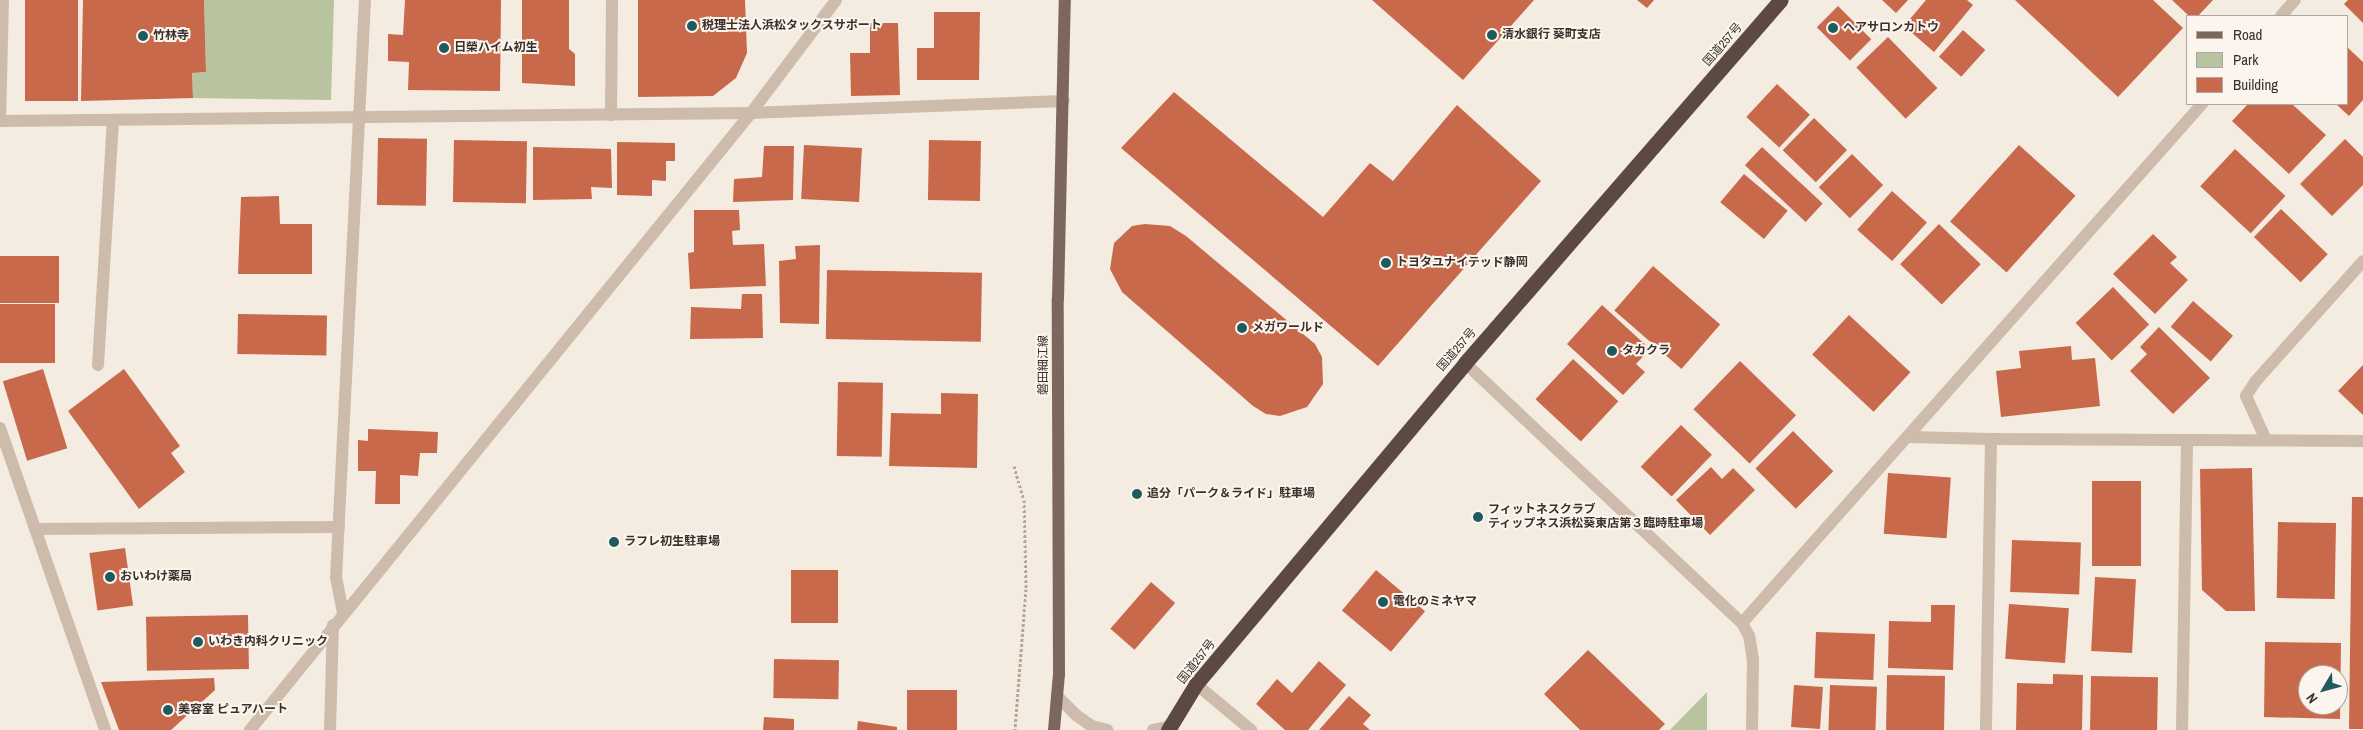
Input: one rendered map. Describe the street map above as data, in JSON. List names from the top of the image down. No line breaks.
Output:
{"streets":{"highway":["国道257号"],"main road":["磐田細江線"]},"places":["税理士法人浜松タックスサポート","ヘアサロンカトウ","清水銀行 葵町支店","竹林寺","日榮ハイム初生","トヨタユナイテッド静岡","メガワールド","タカクラ","追分「パーク＆ライド」駐車場","フィットネスクラブ ティップネス浜松葵東店第３臨時駐車場","ラフレ初生駐車場","おいわけ薬局","電化のミネヤマ","いわき内科クリニック","美容室 ピュアハート"],"legend":["Road","Park","Building"],"north":"bottom left"}
